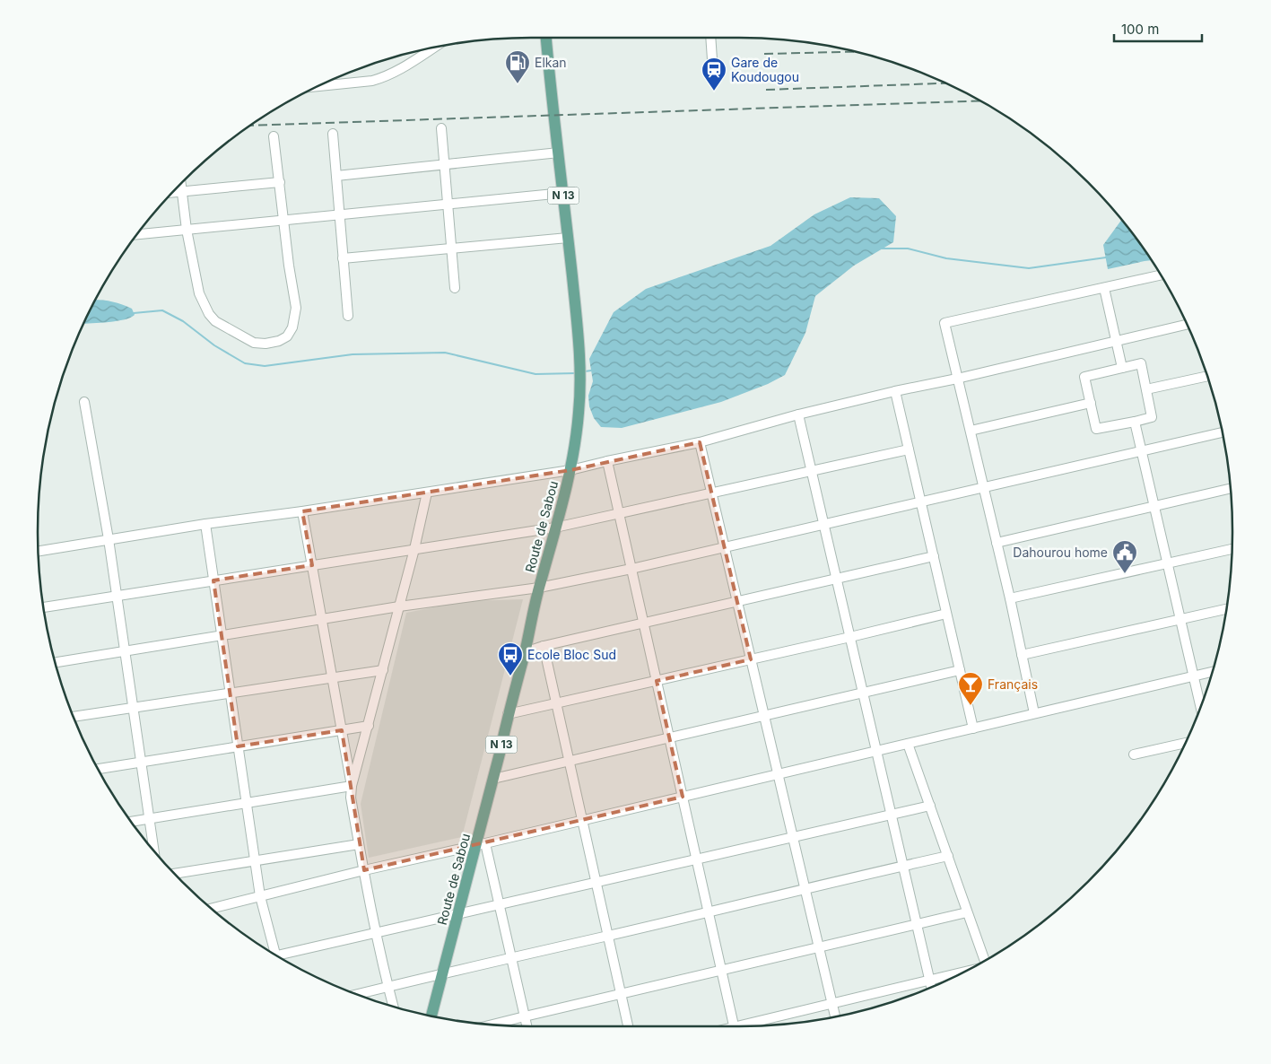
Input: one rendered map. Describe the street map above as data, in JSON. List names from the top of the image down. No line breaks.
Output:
{"streets":{"main road":["N 13","Route de Sabou"]},"places":{"fuel station":["Elkan"],"station":["Gare de Koudougou"],"public building":["Dahourou home"],"bus stop":["Ecole Bloc Sud"],"bar":["Français"]},"scale_bar":"100 m"}
